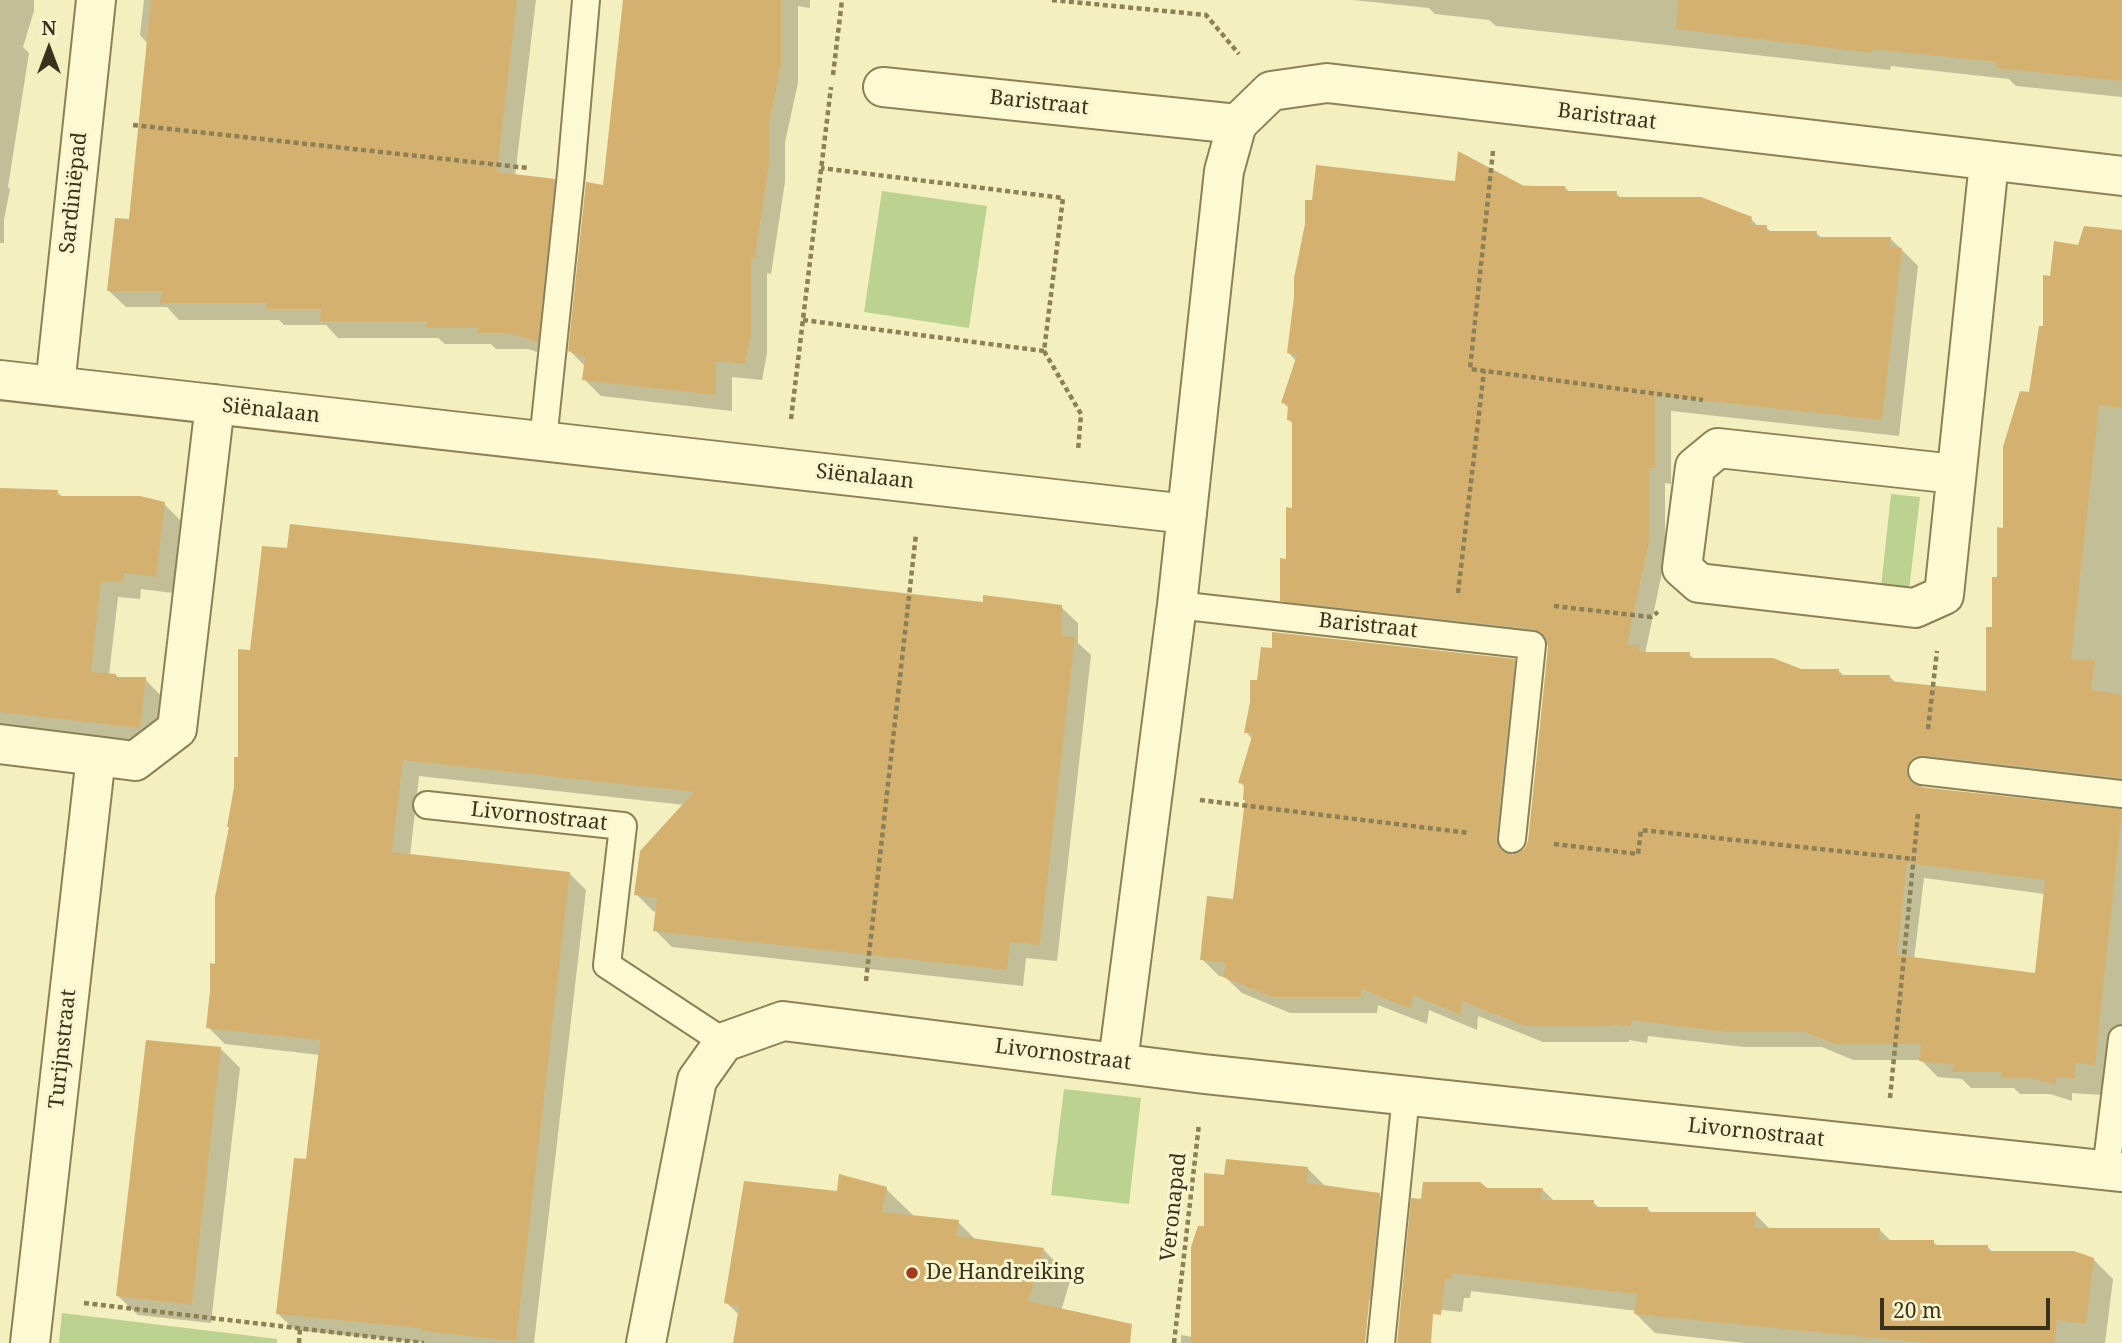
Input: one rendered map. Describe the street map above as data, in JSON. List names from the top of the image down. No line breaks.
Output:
{"streets":{"street":["Baristraat","Sardiniëpad","Siënalaan","Livornostraat","Turijnstraat"],"path":["Veronapad"]},"crossings":[["Sardiniëpad","Siënalaan"],["Livornostraat","Veronapad"]],"places":["De Handreiking"],"scale_bar":"20 m","north":"top"}
